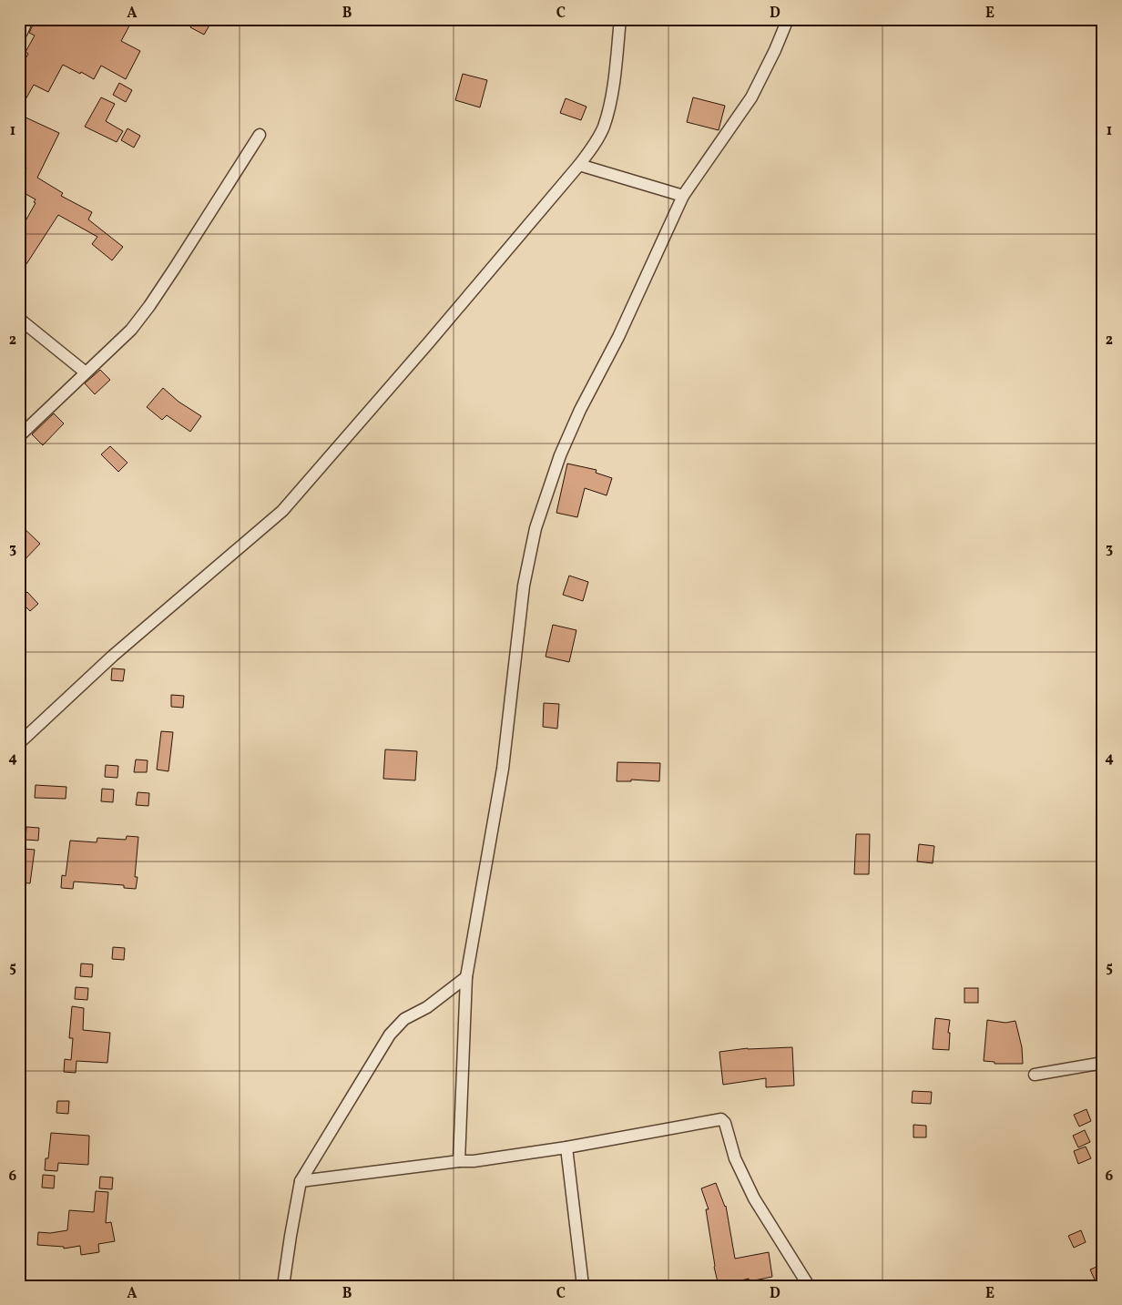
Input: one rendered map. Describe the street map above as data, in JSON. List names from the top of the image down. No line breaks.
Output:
{"grid":{"columns":["A","B","C","D","E"],"rows":["1","2","3","4","5","6"]}}
